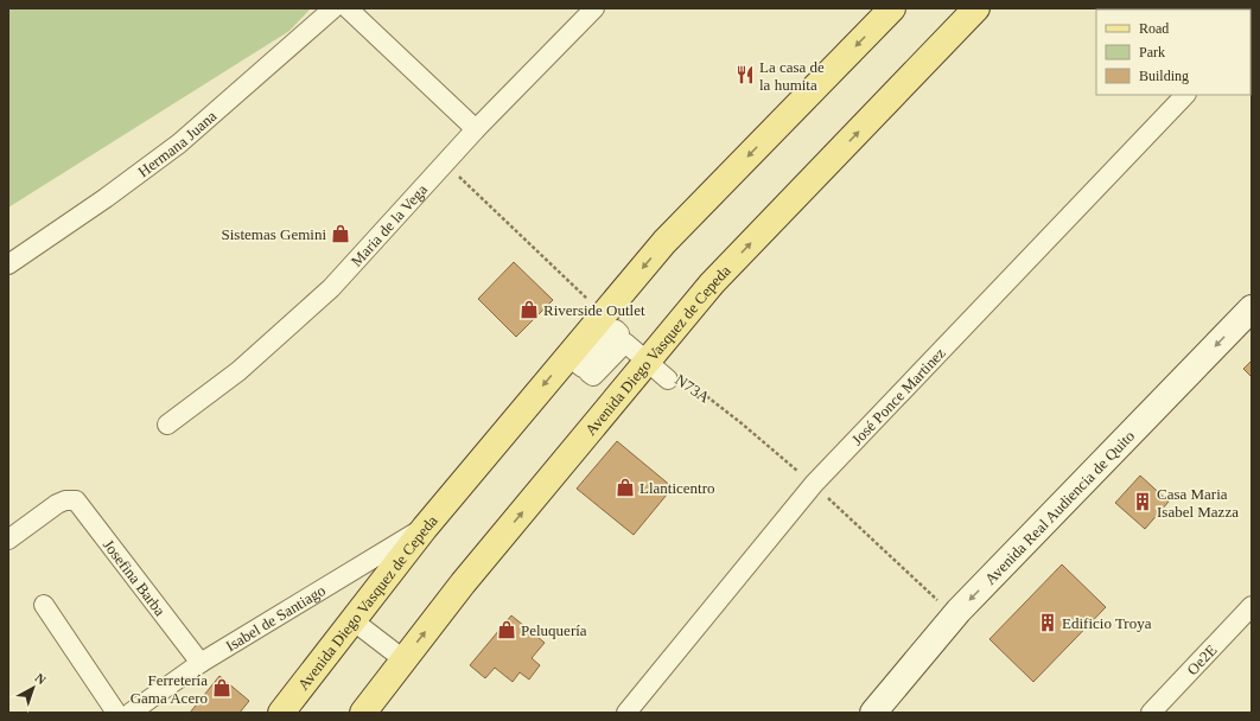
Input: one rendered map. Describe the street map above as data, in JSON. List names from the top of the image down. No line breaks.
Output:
{"streets":{"main road":["Avenida Diego Vasquez de Cepeda","Avenida Real Audiencia de Quito"],"street":["Hermana Juana","Maria de la Vega","N73A","José Ponce Martinez","Josefina Barba","Isabel de Santiago","Oe2E"]},"crossings":[["Avenida Diego Vasquez de Cepeda","N73A"],["Avenida Diego Vasquez de Cepeda","Isabel de Santiago"],["N73A","José Ponce Martinez"],["Josefina Barba","Isabel de Santiago"]],"one_way":["Avenida Real Audiencia de Quito"],"places":{"restaurant":["La casa de la humita"],"shop":["Sistemas Gemini","Riverside Outlet","Llanticentro","Peluquería","Ferretería Gama Acero"],"building":["Casa Maria Isabel Mazza","Edificio Troya"]},"legend":["Road","Park","Building"],"north":"top right"}
